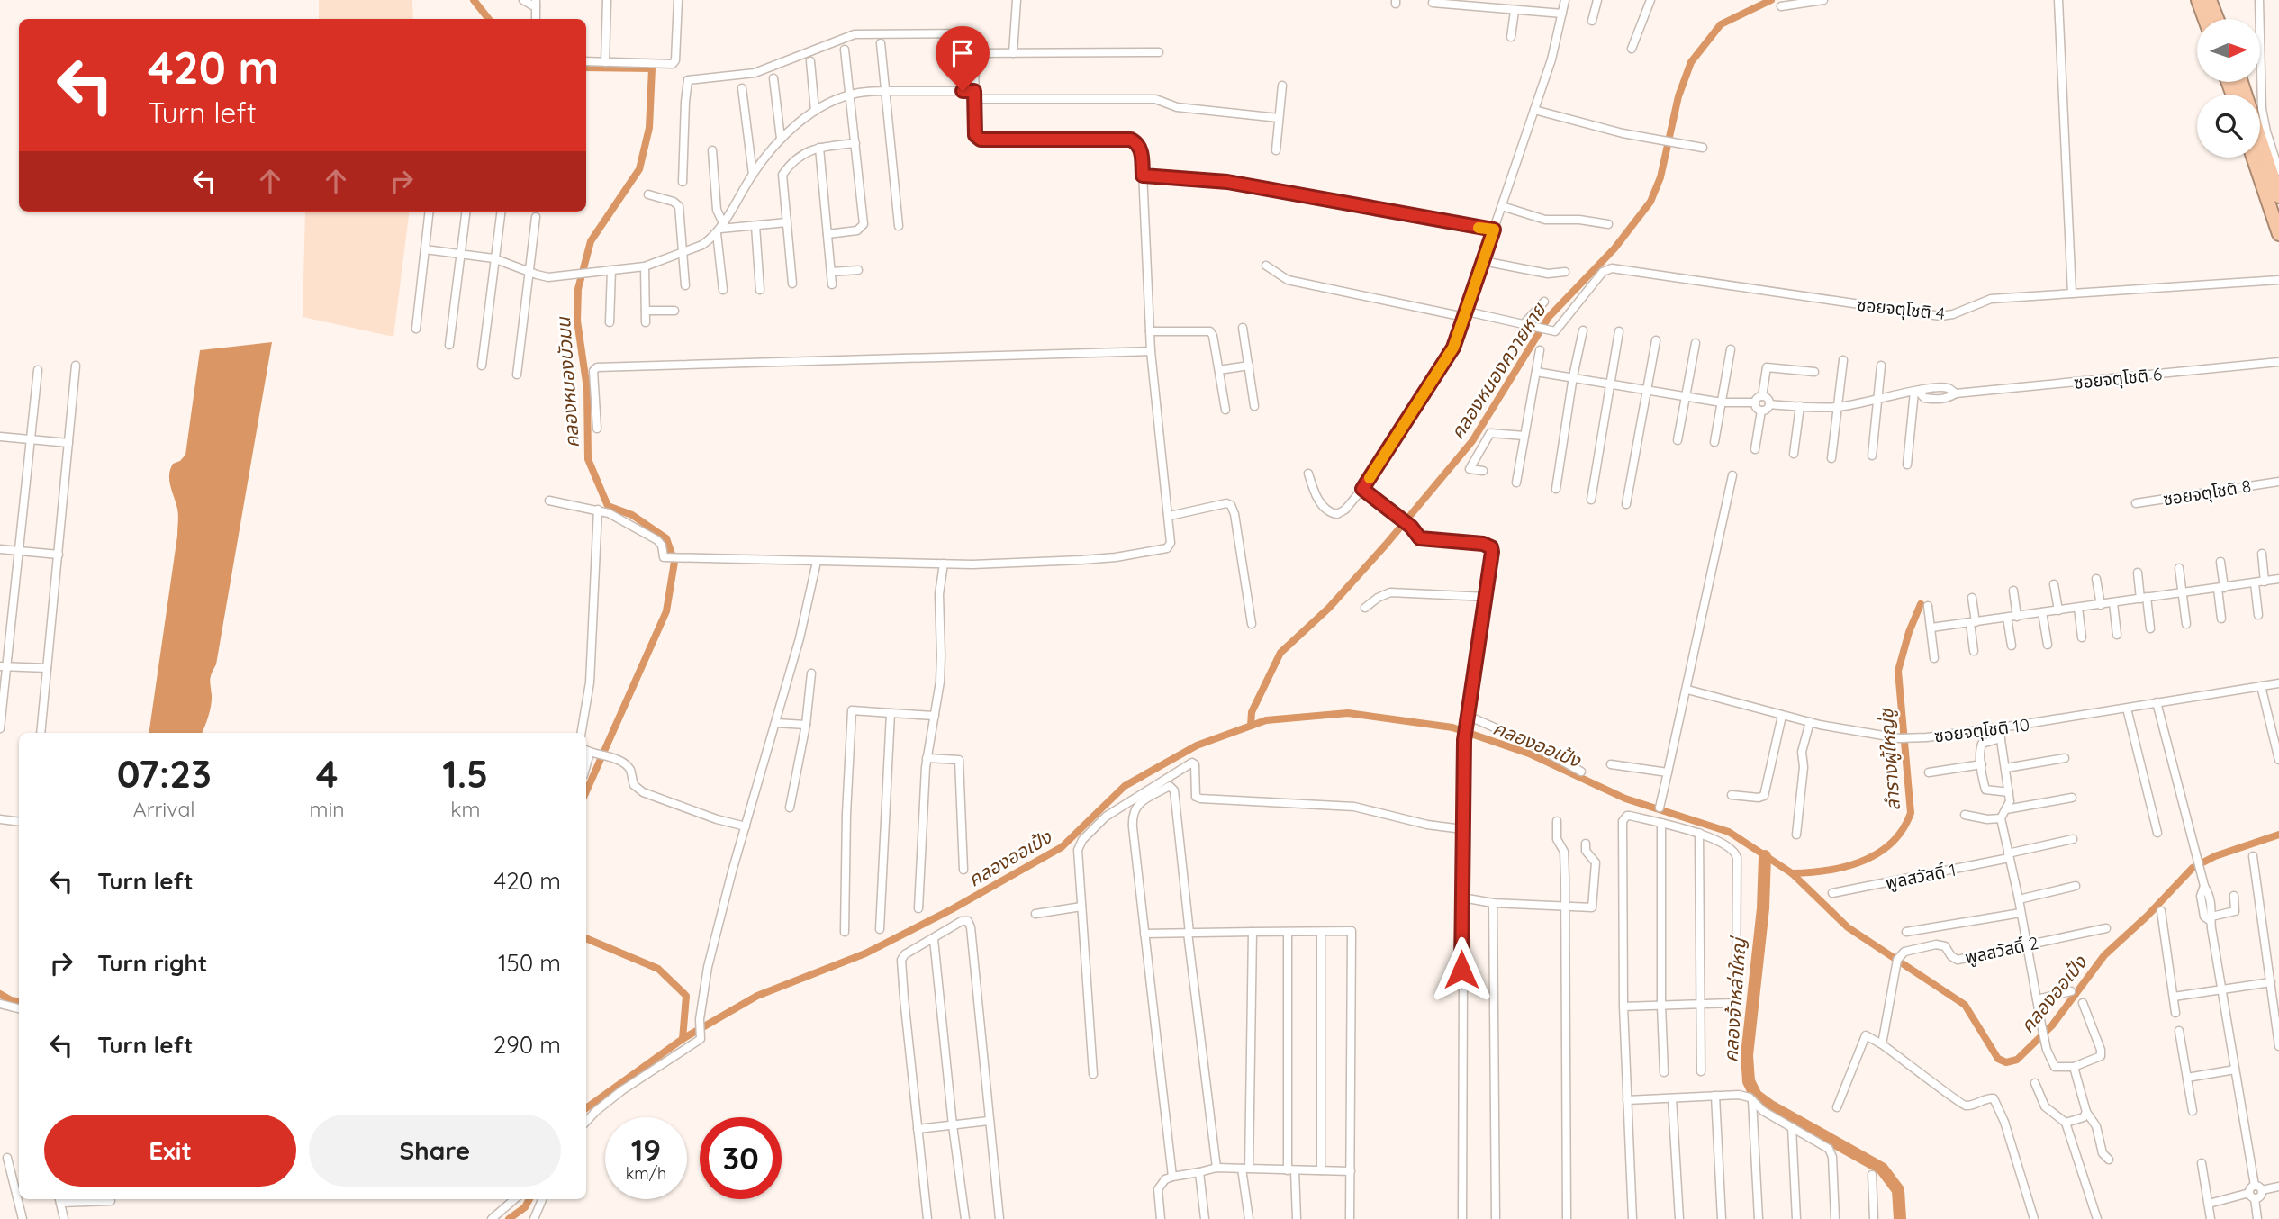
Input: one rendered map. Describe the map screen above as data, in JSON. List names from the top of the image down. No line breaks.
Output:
{"streets":{"street":["ซอยจตุโชติ 4","ซอยจตุโชติ 6","ซอยจตุโชติ 8","ซอยจตุโชติ 10","พูลสวัสดิ์ 1","พูลสวัสดิ์ 2"]},"water":["คลองหนองควายหาย","คลองหนองบัวมน","คลองออเป้ง","ลำรางผู้ใหญ่ชู","คลองจ้าหล่าใหญ่"],"north":"right","page":{"turn":["420 m","Turn left"],"eta":["07:23","Arrival","4","min","1.5","km"],"list":[{"name":"Turn left","value":"420 m"},{"name":"Turn right","value":"150 m"},{"name":"Turn left","value":"290 m"}],"buttons":["Exit","Share"],"speed":"19 km/h","limit":"30"}}
